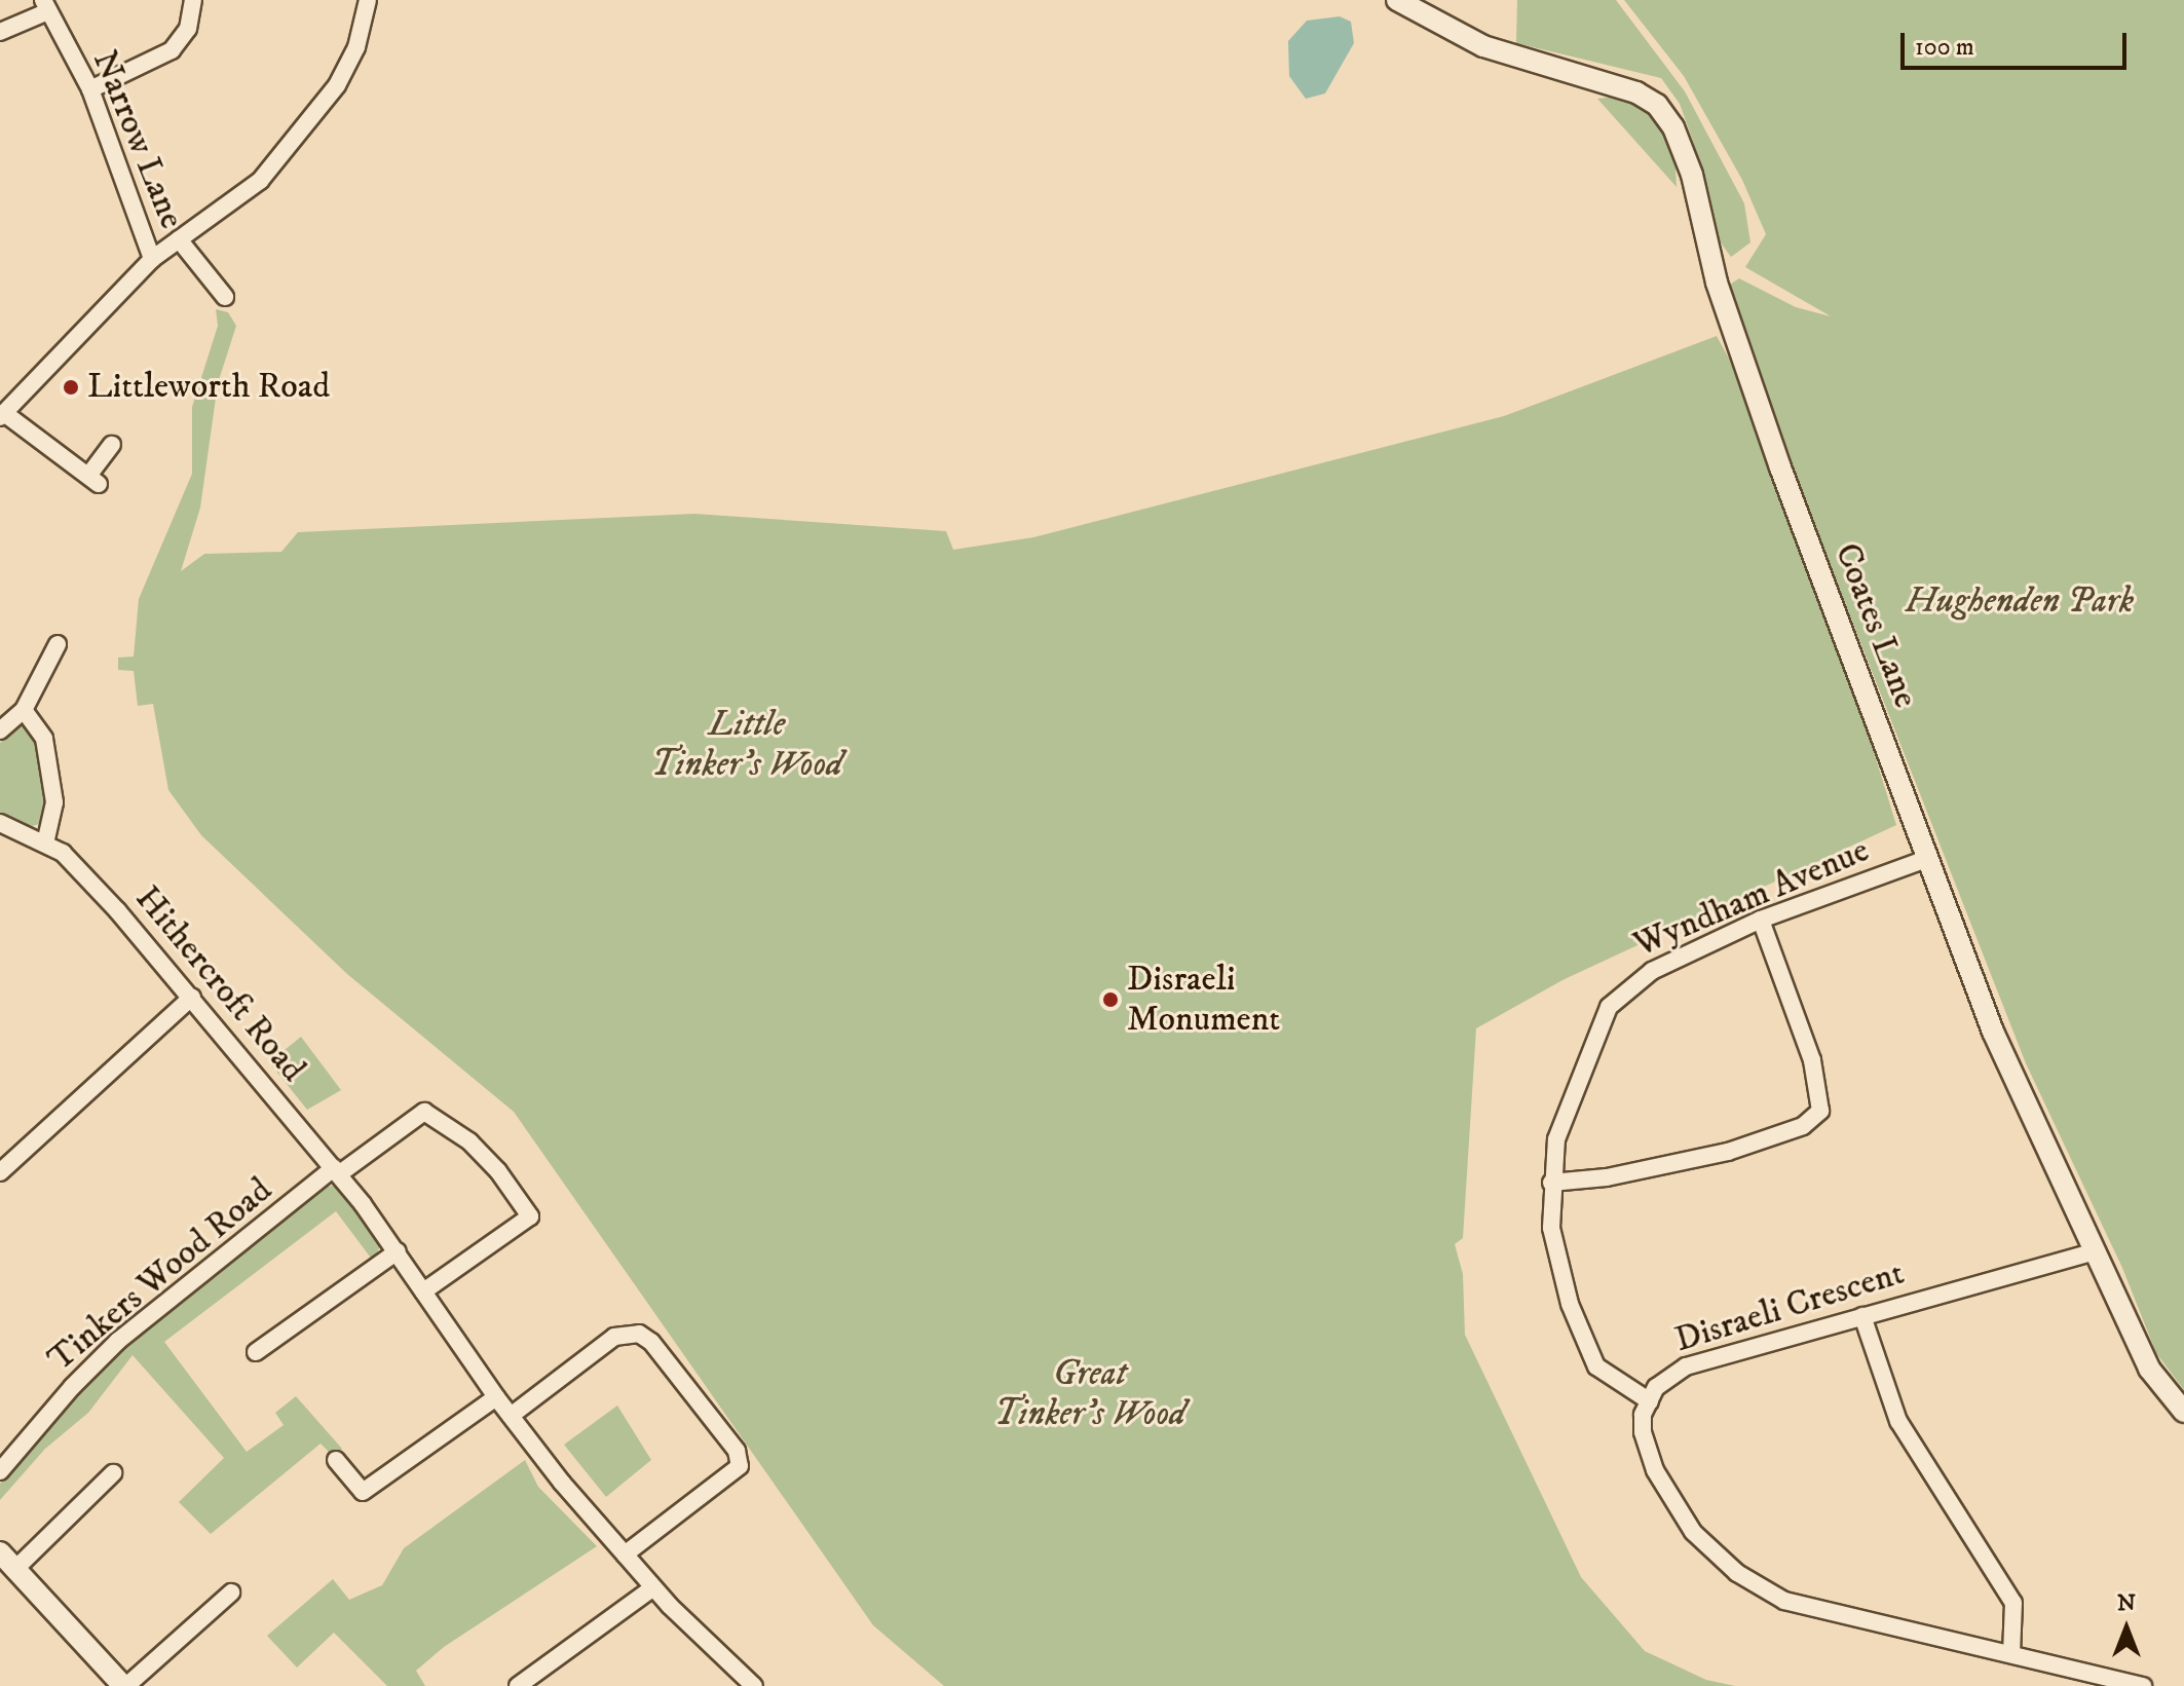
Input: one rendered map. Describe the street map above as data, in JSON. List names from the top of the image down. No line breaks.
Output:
{"streets":{"street":["Narrow Lane","Coates Lane","Wyndham Avenue","Hithercroft Road","Tinkers Wood Road","Disraeli Crescent"]},"crossings":[["Coates Lane","Wyndham Avenue"],["Coates Lane","Disraeli Crescent"],["Wyndham Avenue","Disraeli Crescent"],["Hithercroft Road","Tinkers Wood Road"]],"parks":["Hughenden Park","Little Tinker's Wood","Great Tinker's Wood"],"places":["Littleworth Road","Disraeli Monument"],"scale_bar":"100 m","north":"top"}
